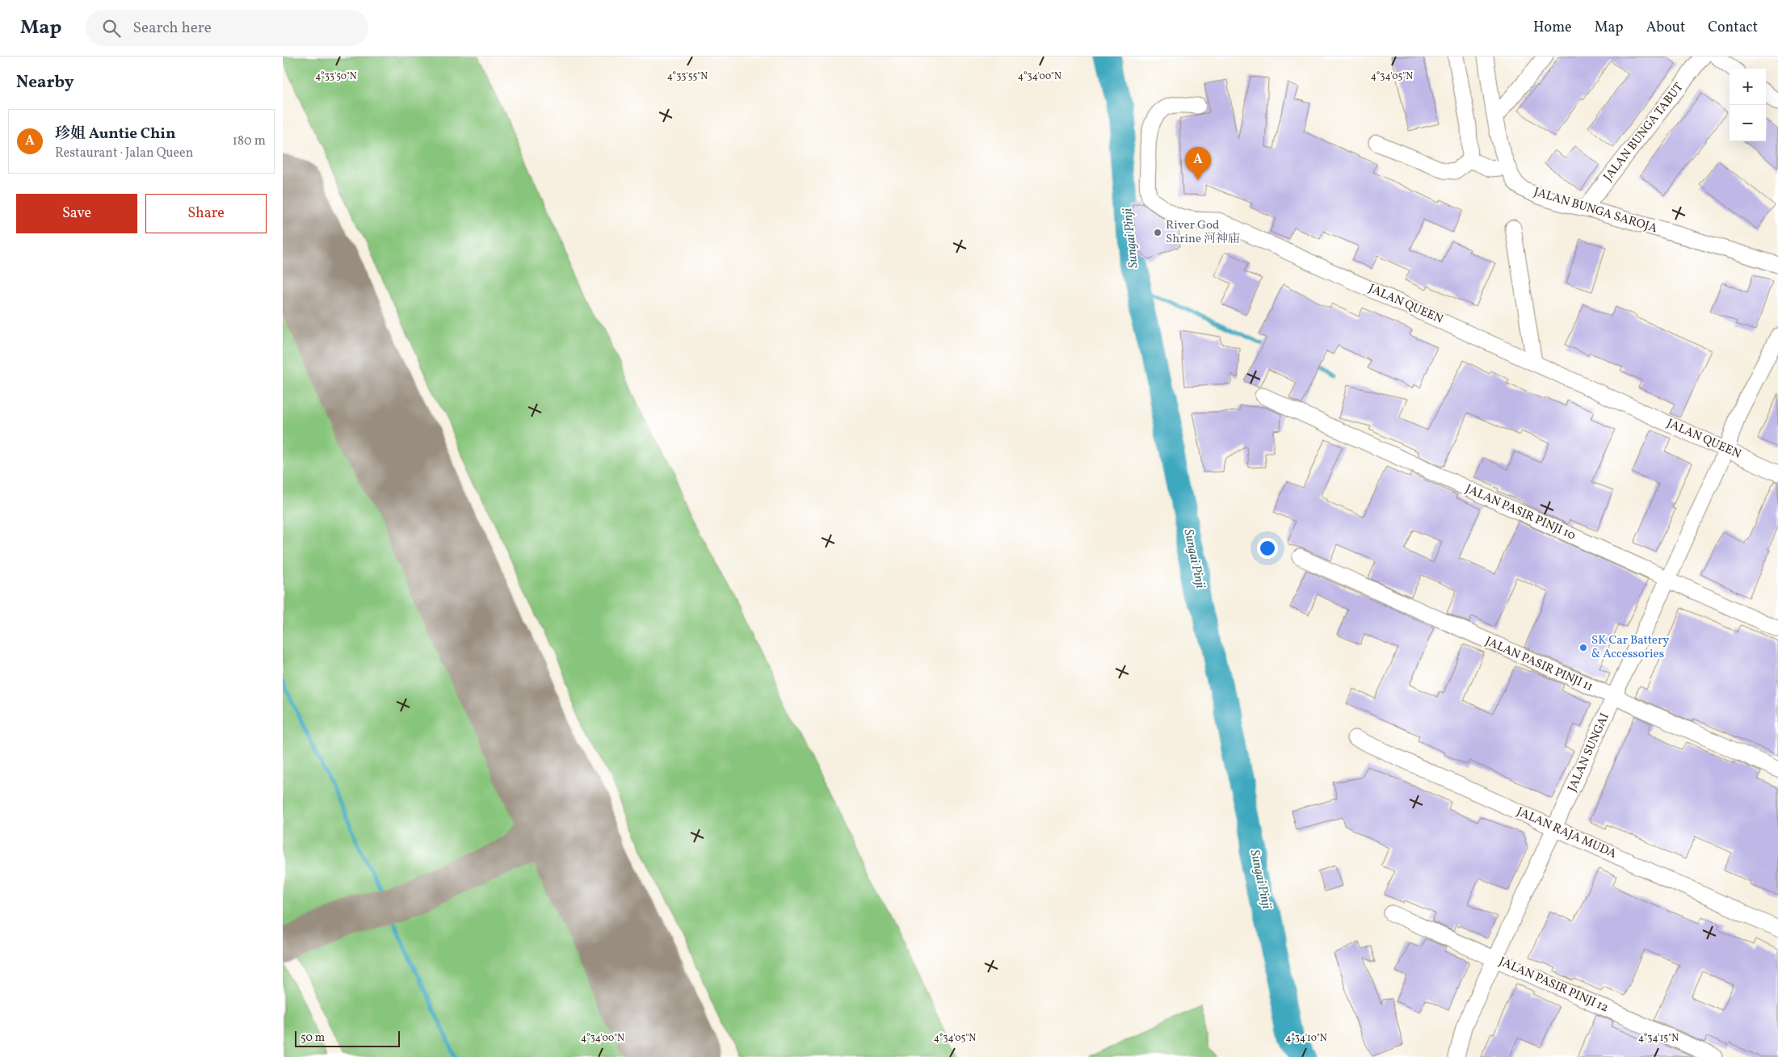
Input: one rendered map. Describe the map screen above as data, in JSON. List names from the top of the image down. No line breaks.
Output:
{"streets":{"street":["JALAN BUNGA TABUT","JALAN BUNGA SAROJA","JALAN QUEEN","JALAN PASIR PINJI 10","JALAN PASIR PINJI 11","JALAN SUNGAI","JALAN RAJA MUDA","JALAN PASIR PINJI 12"]},"crossings":[["JALAN BUNGA TABUT","JALAN BUNGA SAROJA"],["JALAN QUEEN","JALAN SUNGAI"],["JALAN PASIR PINJI 10","JALAN SUNGAI"],["JALAN PASIR PINJI 11","JALAN SUNGAI"],["JALAN SUNGAI","JALAN RAJA MUDA"],["JALAN SUNGAI","JALAN PASIR PINJI 12"]],"water":["Sungai Pinji"],"places":["River God Shrine 河神庙","SK Car Battery & Accessories"],"scale_bar":"50 m","page":{"header":"Map","search":"Search here","nav":["Home","Map","About","Contact"],"heading":"Nearby","map_buttons":["+","−"],"list":[{"mark":"A","name":"珍姐 Auntie Chin","note":"Restaurant · Jalan Queen","value":"180 m"}],"pins":"A","buttons":["Save","Share"],"scale":"50 m"},"coordinates":["4°33'50\"N","4°33'55\"N","4°34'00\"N","4°34'05\"N","4°34'10\"N","4°34'15\"N"]}
